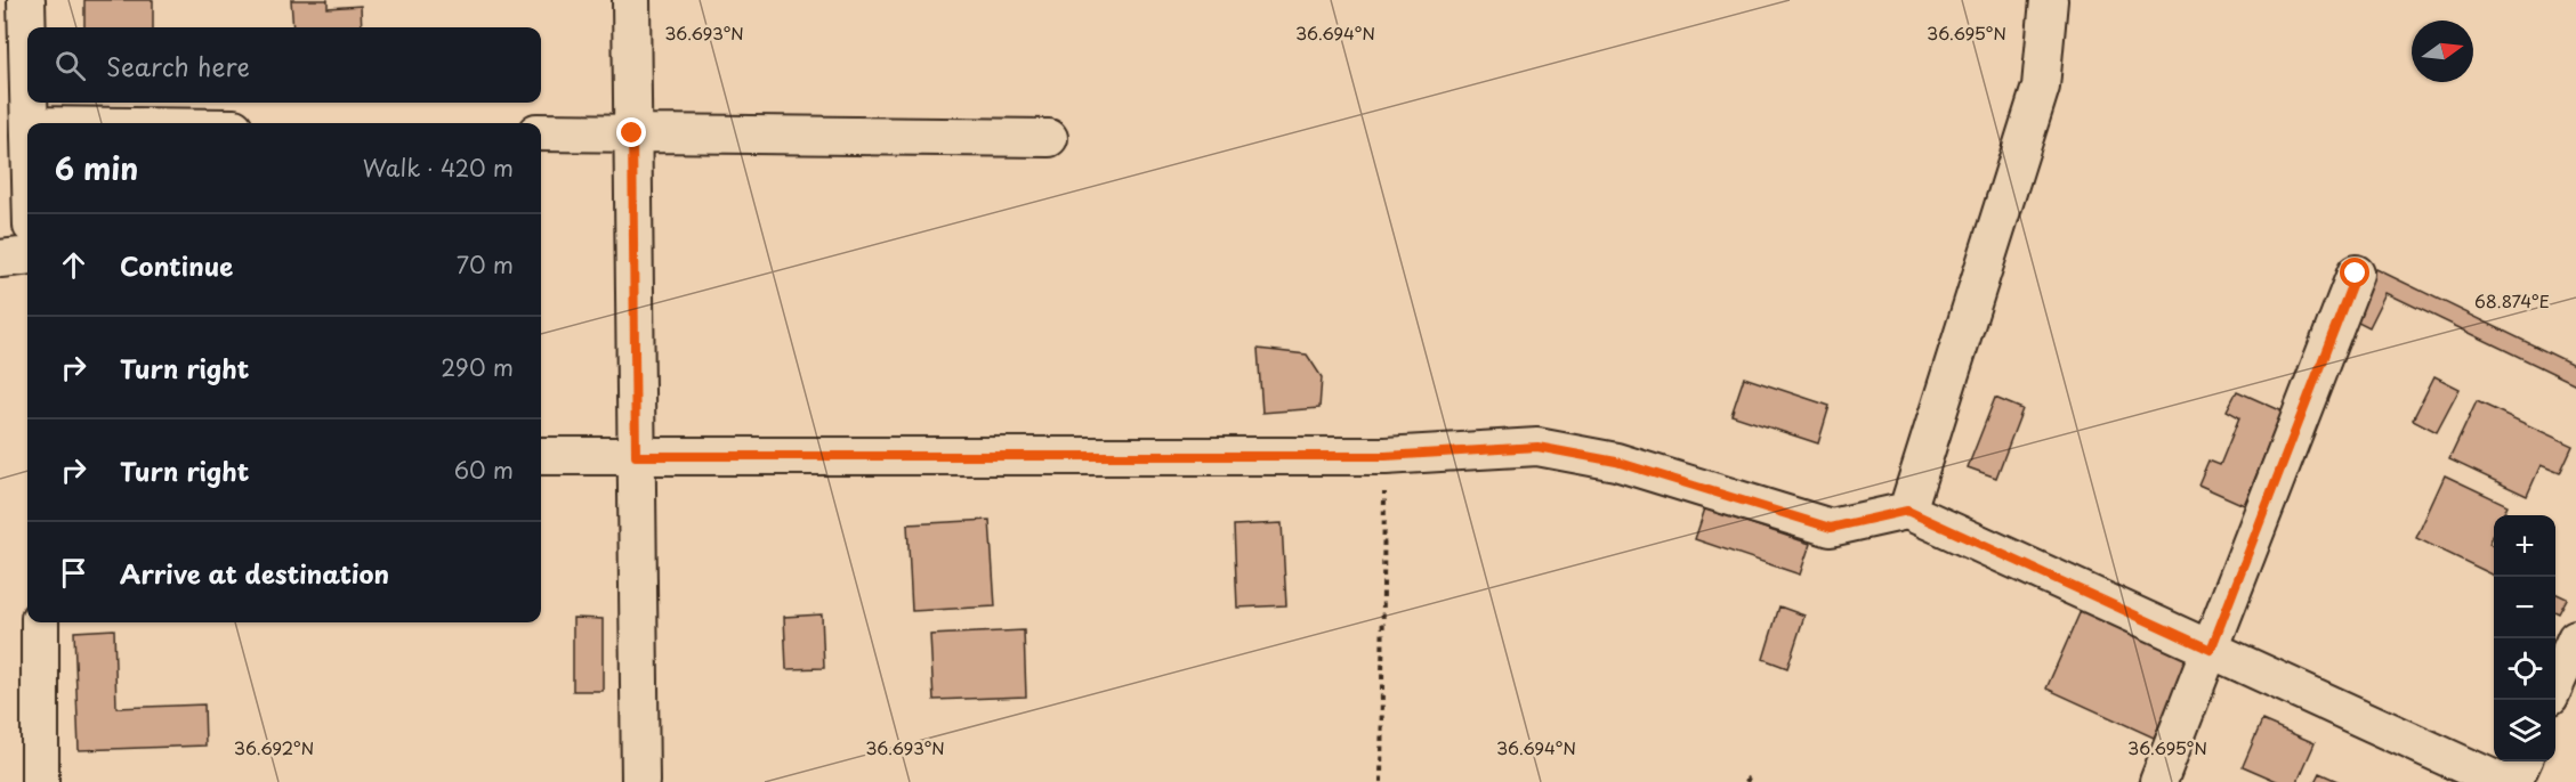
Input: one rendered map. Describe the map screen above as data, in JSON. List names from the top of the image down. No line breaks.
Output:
{"north":"right","page":{"search":"Search here","heading":["6 min","Walk · 420 m"],"list":[["Continue","70 m"],["Turn right","290 m"],["Turn right","60 m"],"Arrive at destination"],"map_buttons":["+","−"]},"coordinates":["36.694°N","36.695°N","36.693°N","68.874°E","36.692°N"]}
